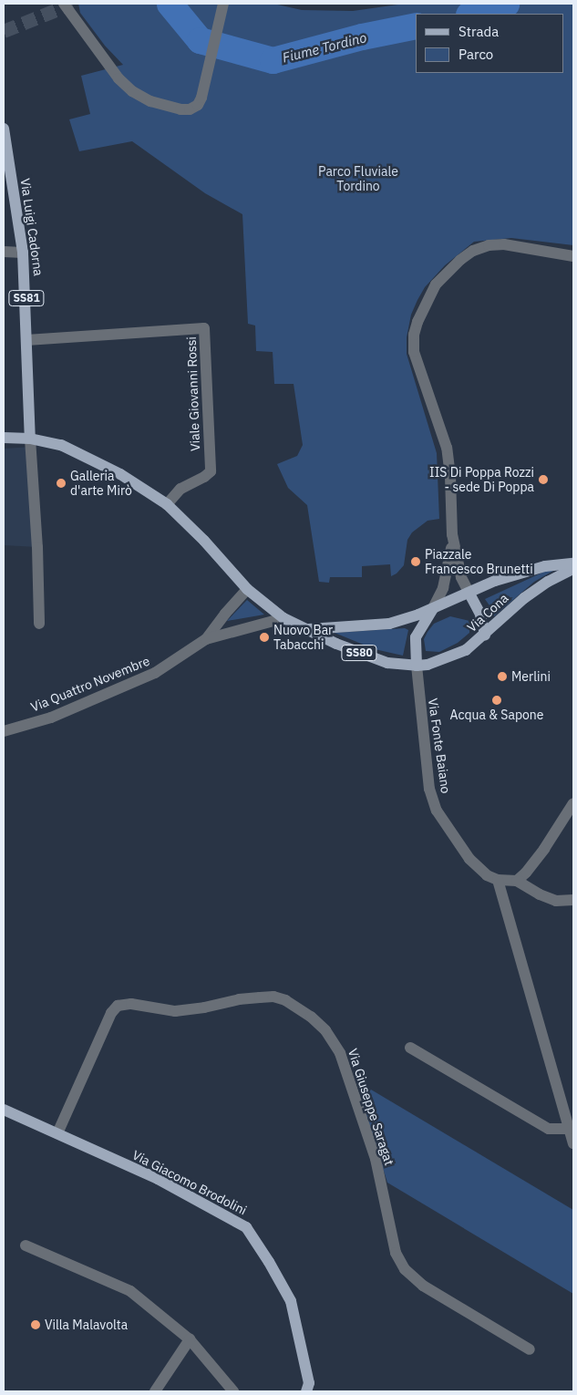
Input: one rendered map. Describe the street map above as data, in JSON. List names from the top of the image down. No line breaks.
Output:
{"streets":{"main road":["Via Luigi Cadorna","SS81","Via Cona","SS80","Via Giacomo Brodolini"],"street":["Viale Giovanni Rossi","Via Quattro Novembre","Via Fonte Baiano","Via Giuseppe Saragat"]},"crossings":[["Via Luigi Cadorna","Viale Giovanni Rossi"],["Via Luigi Cadorna","SS80"],["Viale Giovanni Rossi","SS80"],["Via Cona","SS80"],["Via Cona","Via Fonte Baiano"],["SS80","Via Quattro Novembre"],["SS80","Via Fonte Baiano"],["Via Giuseppe Saragat","Via Giacomo Brodolini"]],"water":["Fiume Tordino"],"parks":["Parco Fluviale Tordino"],"places":["IIS Di Poppa Rozzi - sede Di Poppa","Galleria d'arte Mirò","Piazzale Francesco Brunetti","Nuovo Bar Tabacchi","Merlini","Acqua & Sapone","Villa Malavolta"],"legend":["Strada","Parco"]}
